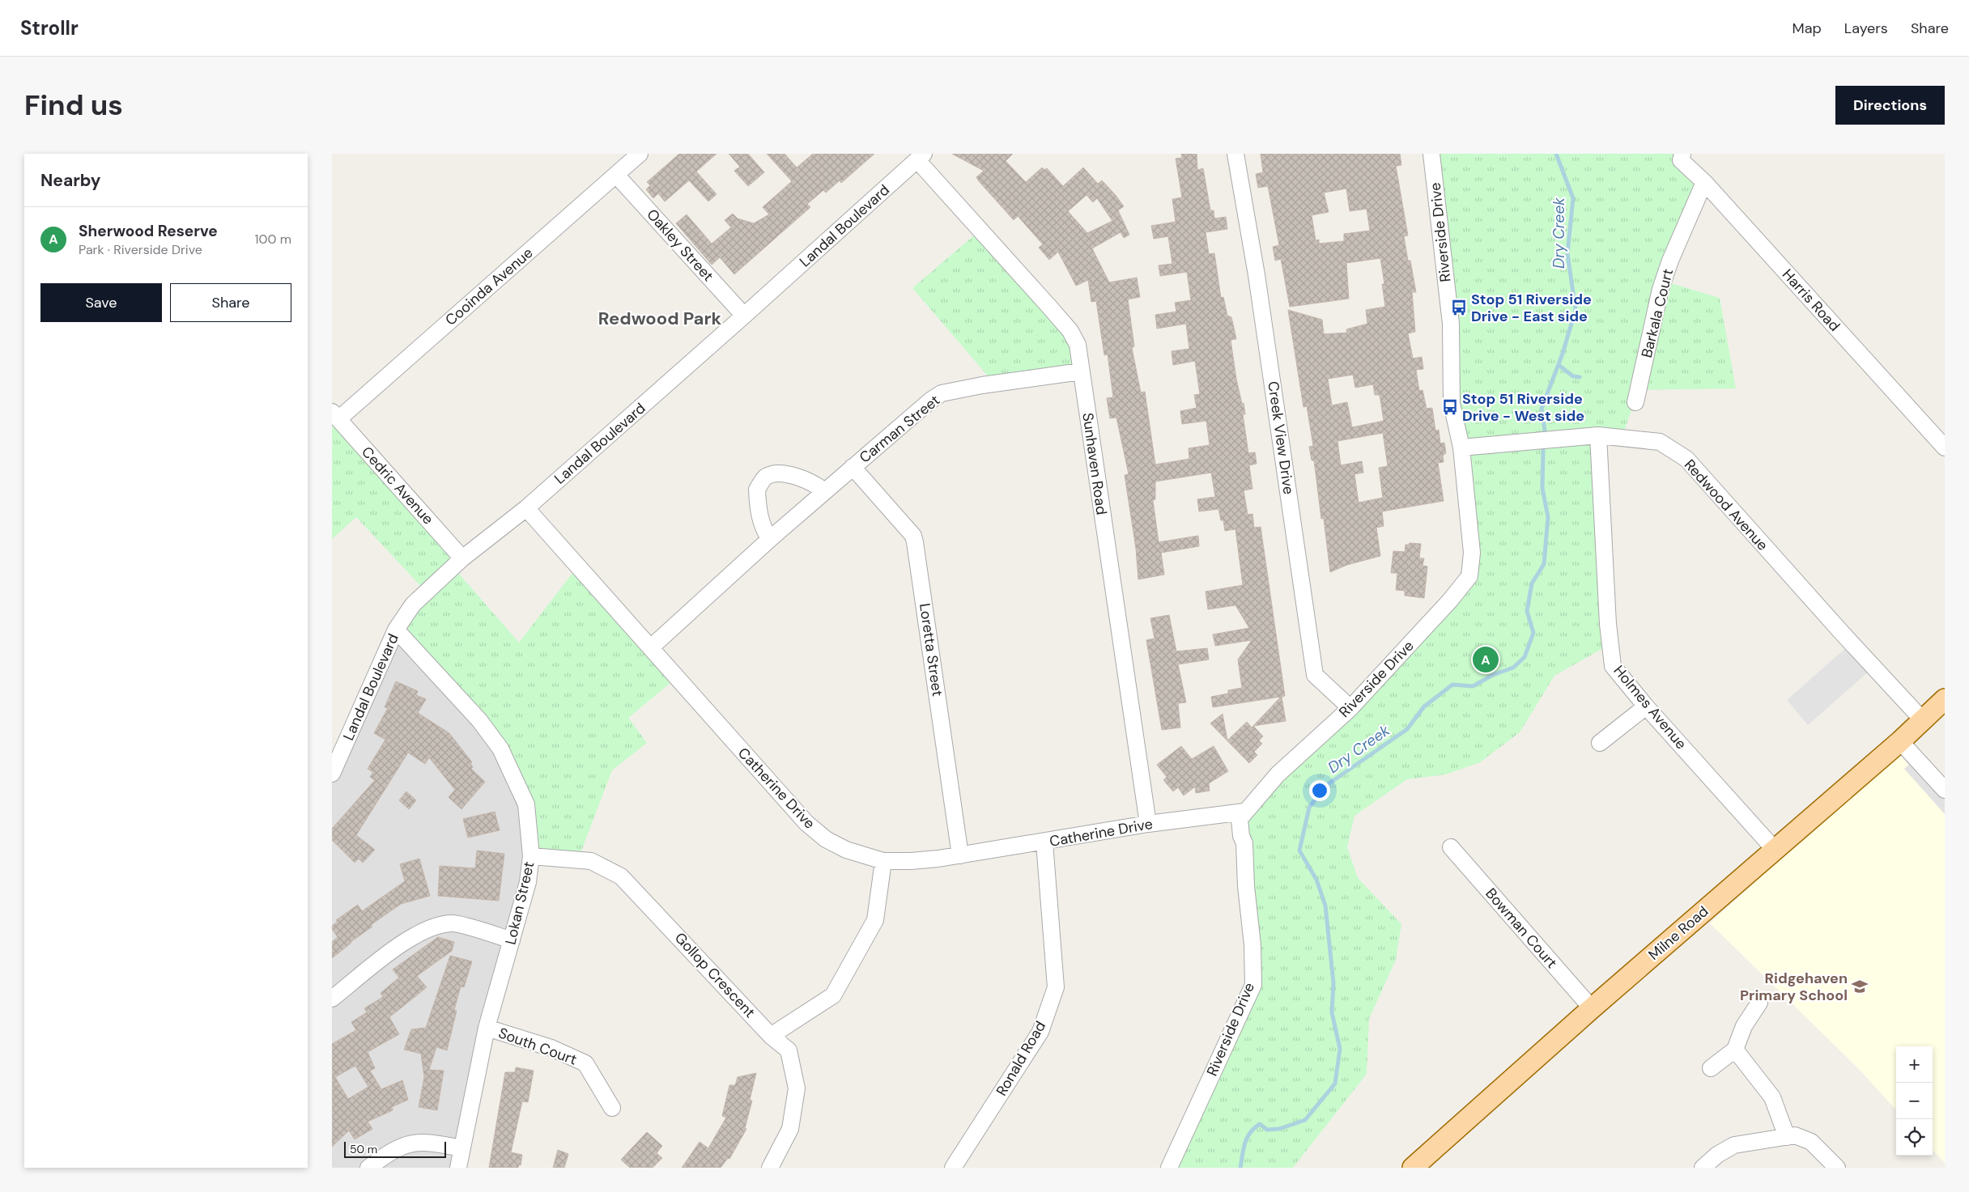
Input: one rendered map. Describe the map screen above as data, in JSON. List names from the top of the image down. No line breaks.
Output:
{"streets":{"main road":["Milne Road"],"street":["Landal Boulevard","Riverside Drive","Oakley Street","Cooinda Avenue","Harris Road","Barkala Court","Carman Street","Creek View Drive","Sunhaven Road","Cedric Avenue","Redwood Avenue","Loretta Street","Holmes Avenue","Catherine Drive","Lokan Street","Bowman Court","Gollop Crescent","South Court","Ronald Road"]},"crossings":[["Landal Boulevard","Oakley Street"],["Landal Boulevard","Sunhaven Road"],["Landal Boulevard","Cedric Avenue"],["Landal Boulevard","Catherine Drive"],["Landal Boulevard","Lokan Street"],["Riverside Drive","Creek View Drive"],["Riverside Drive","Redwood Avenue"],["Riverside Drive","Catherine Drive"],["Oakley Street","Cooinda Avenue"],["Cooinda Avenue","Cedric Avenue"],["Harris Road","Barkala Court"],["Carman Street","Sunhaven Road"],["Carman Street","Loretta Street"],["Carman Street","Catherine Drive"],["Sunhaven Road","Catherine Drive"],["Redwood Avenue","Holmes Avenue"],["Redwood Avenue","Milne Road"],["Loretta Street","Catherine Drive"],["Holmes Avenue","Milne Road"],["Catherine Drive","Ronald Road"],["Lokan Street","Gollop Crescent"],["Lokan Street","South Court"],["Bowman Court","Milne Road"]],"districts":["Redwood Park"],"water":["Dry Creek"],"places":{"bus stop":["Stop 51 Riverside Drive - East side","Stop 51 Riverside Drive - West side"],"school or university":["Ridgehaven Primary School"]},"scale_bar":"50 m","page":{"header":"Strollr","nav":["Map","Layers","Share"],"buttons":["Directions",["Save","Share"]],"title":"Find us","heading":"Nearby","list":[{"mark":"A","name":"Sherwood Reserve","note":"Park · Riverside Drive","value":"100 m"}],"pins":"A","map_buttons":["+","−"],"scale":"50 m"}}
